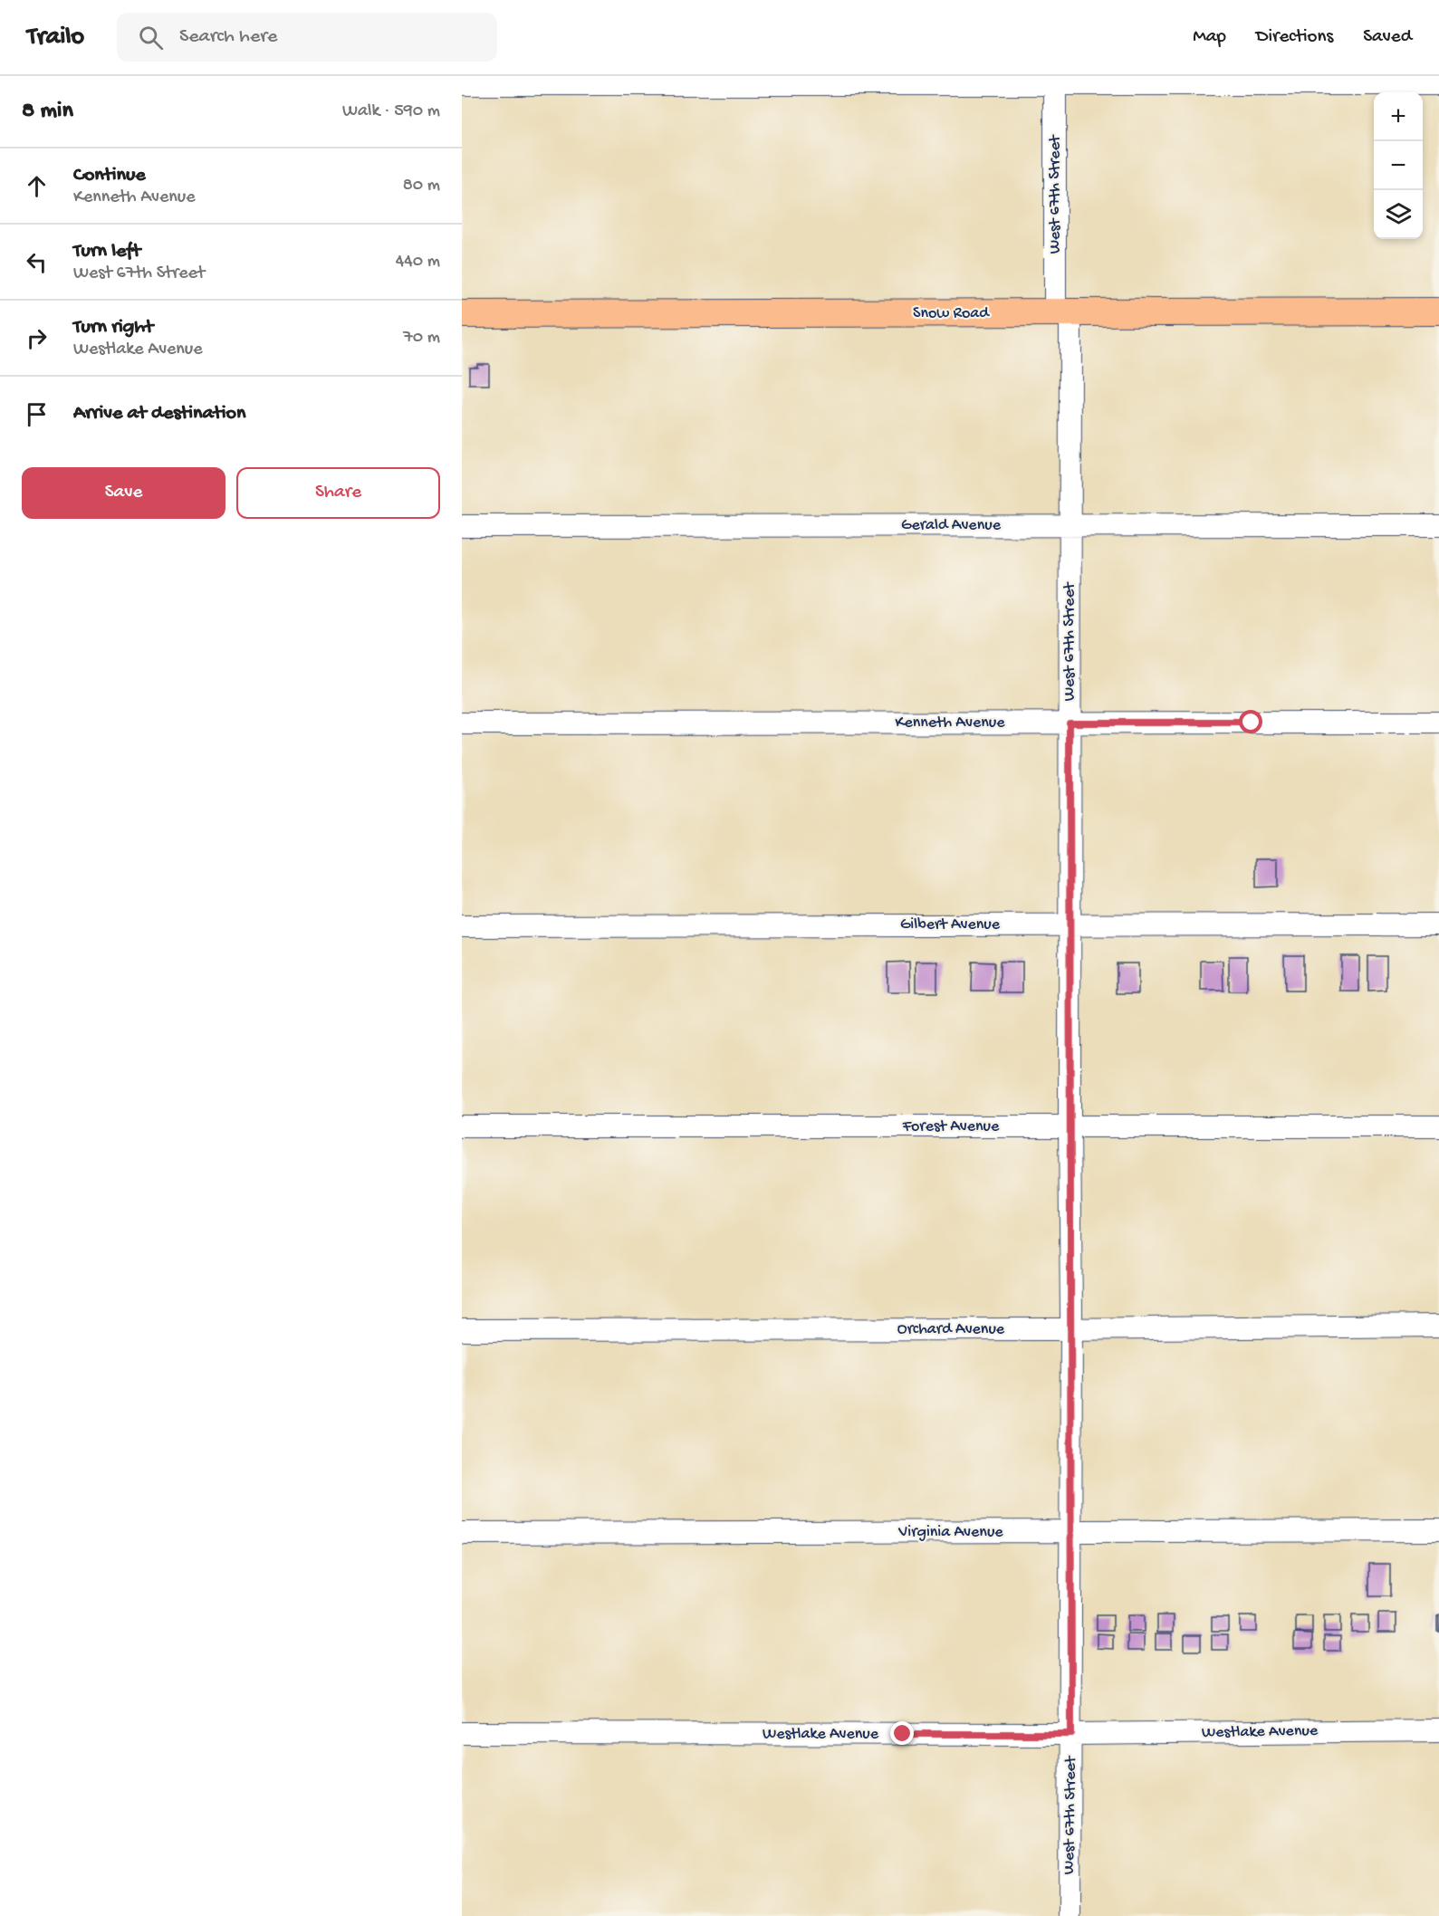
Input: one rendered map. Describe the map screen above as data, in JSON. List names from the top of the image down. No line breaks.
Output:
{"streets":{"main road":["Snow Road"],"street":["West 67th Street","Gerald Avenue","Kenneth Avenue","Gilbert Avenue","Forest Avenue","Orchard Avenue","Virginia Avenue","Westlake Avenue"]},"crossings":[["West 67th Street","Snow Road"],["West 67th Street","Gerald Avenue"],["West 67th Street","Kenneth Avenue"],["West 67th Street","Gilbert Avenue"],["West 67th Street","Forest Avenue"],["West 67th Street","Orchard Avenue"],["West 67th Street","Virginia Avenue"],["West 67th Street","Westlake Avenue"]],"page":{"header":"Trailo","search":"Search here","nav":["Map","Directions","Saved"],"heading":["8 min","Walk · 590 m"],"map_buttons":["+","−"],"list":[["Continue","Kenneth Avenue","80 m"],["Turn left","West 67th Street","440 m"],["Turn right","Westlake Avenue","70 m"],"Arrive at destination"],"buttons":["Save","Share"]}}
